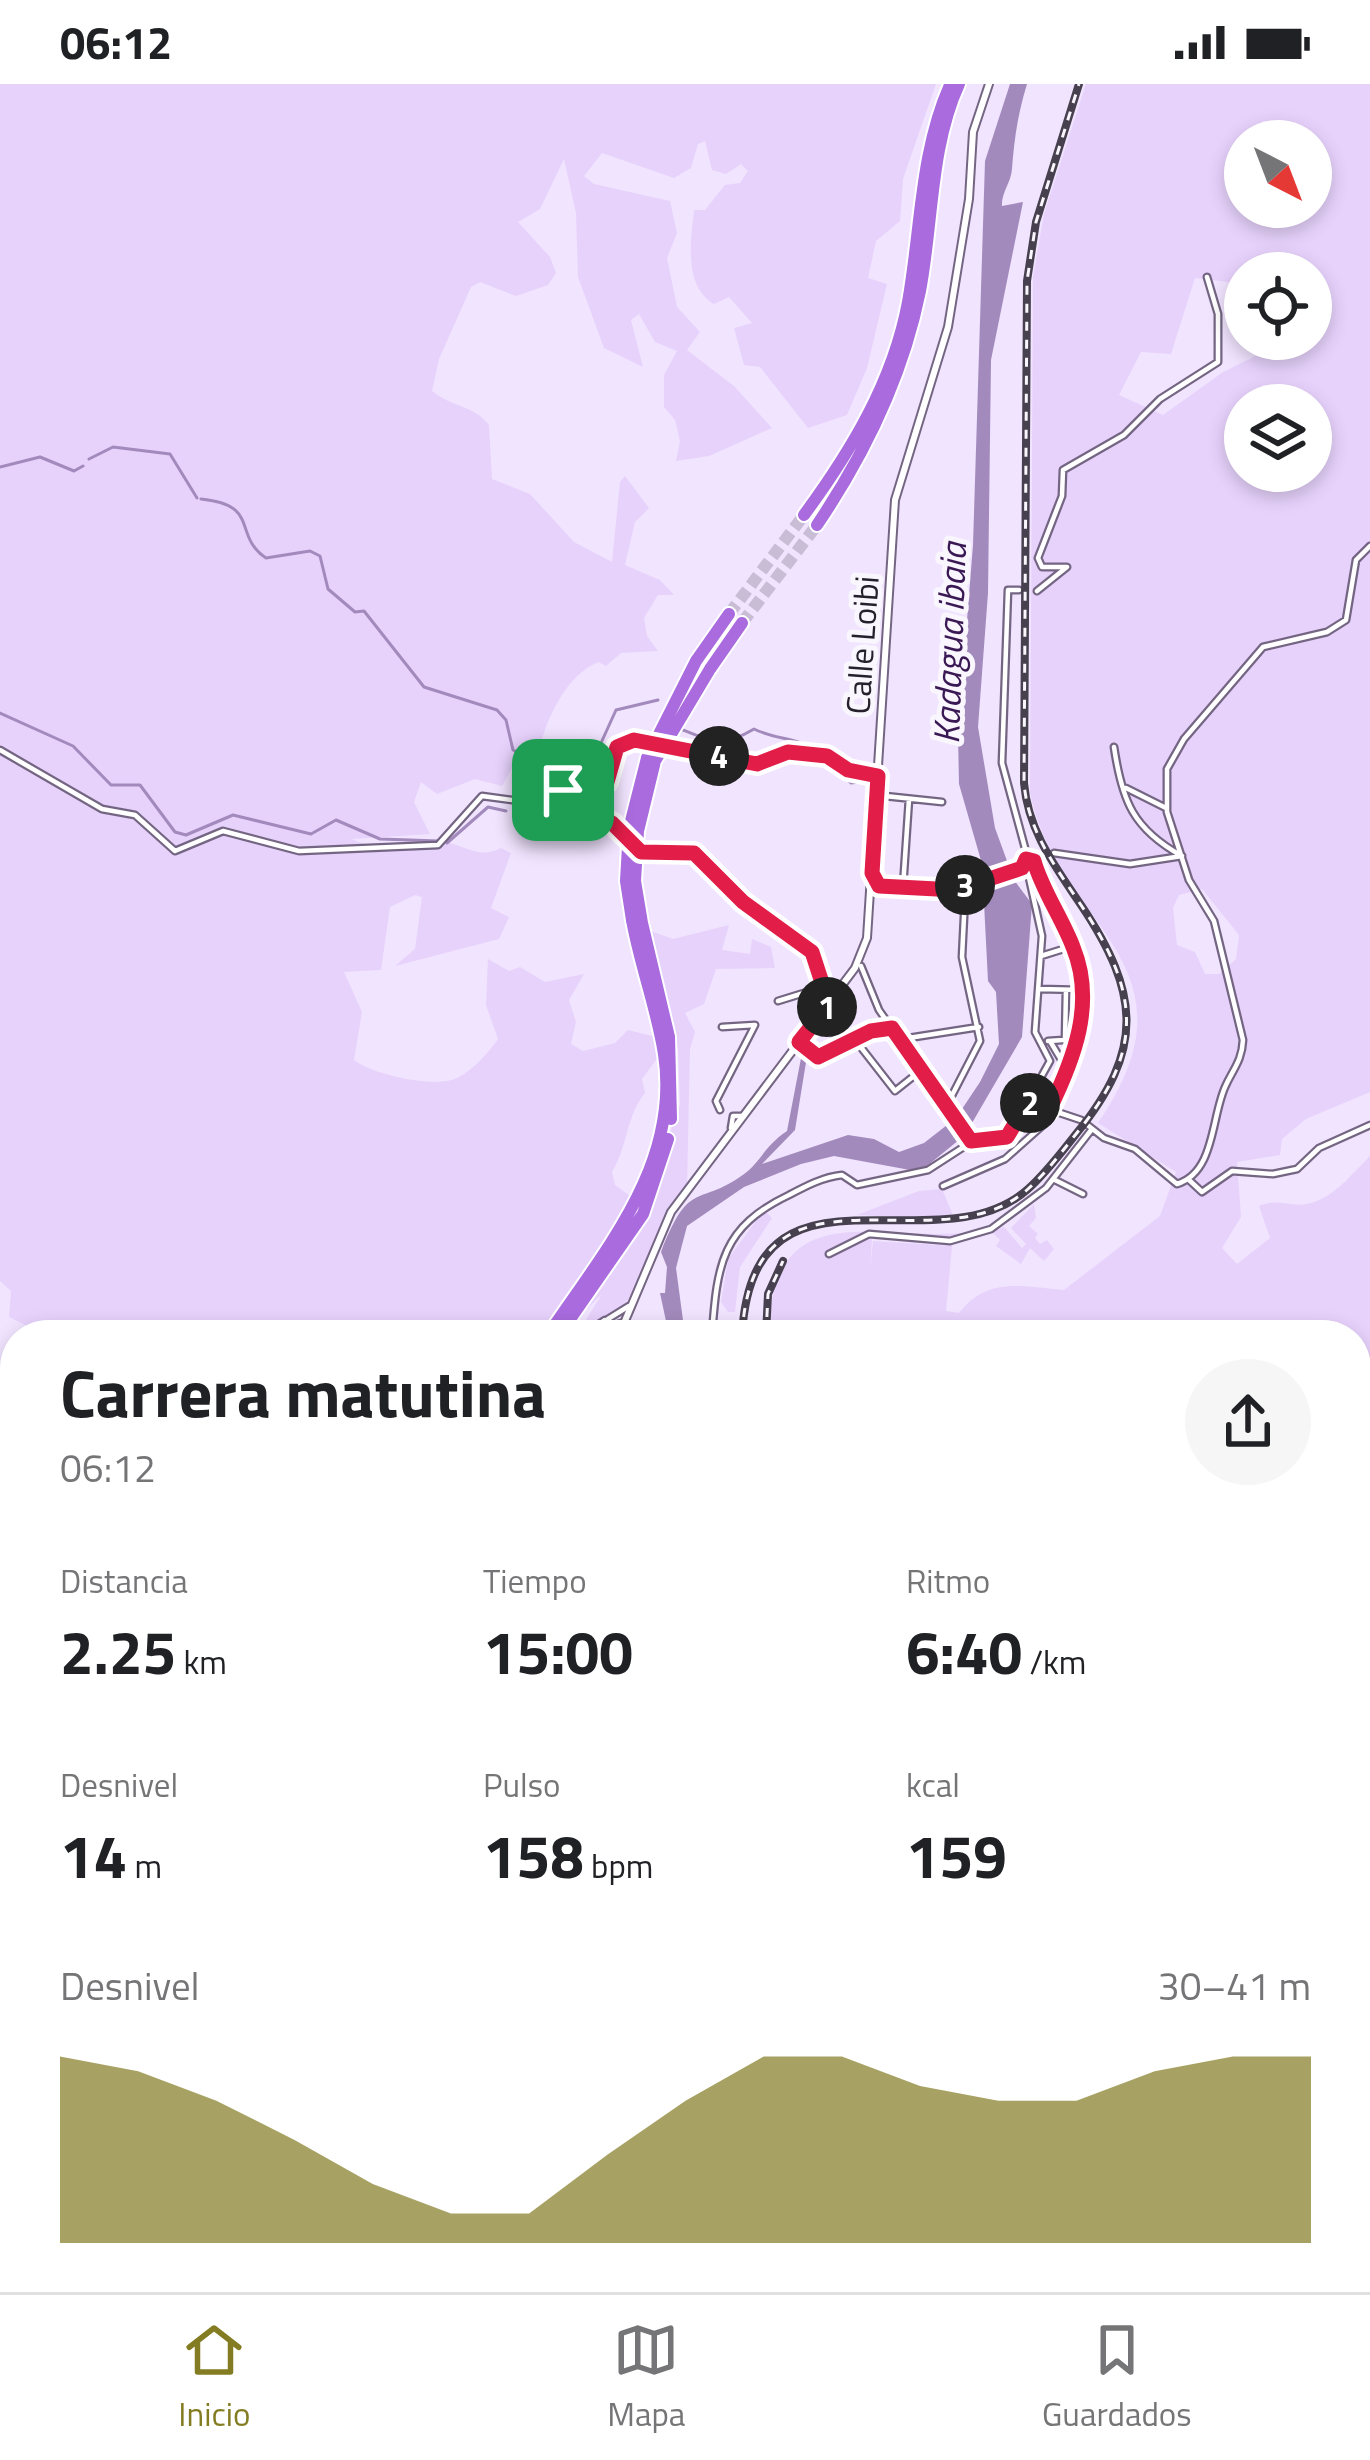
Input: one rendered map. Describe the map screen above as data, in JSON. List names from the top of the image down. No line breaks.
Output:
{"streets":{"street":["Calle Loibi"]},"water":["Kadagua ibaia"],"north":"bottom right","page":{"status":"06:12","pins":["4","3","1","2"],"heading":["Carrera matutina","06:12"],"stats":[["Distancia","2.25 km"],["Tiempo","15:00"],["Ritmo","6:40 /km"],["Desnivel","14 m"],["Pulso","158 bpm"],["kcal","159"]],"chart":["Desnivel","30–41 m"],"tabs":["Inicio","Mapa","Guardados"]}}
